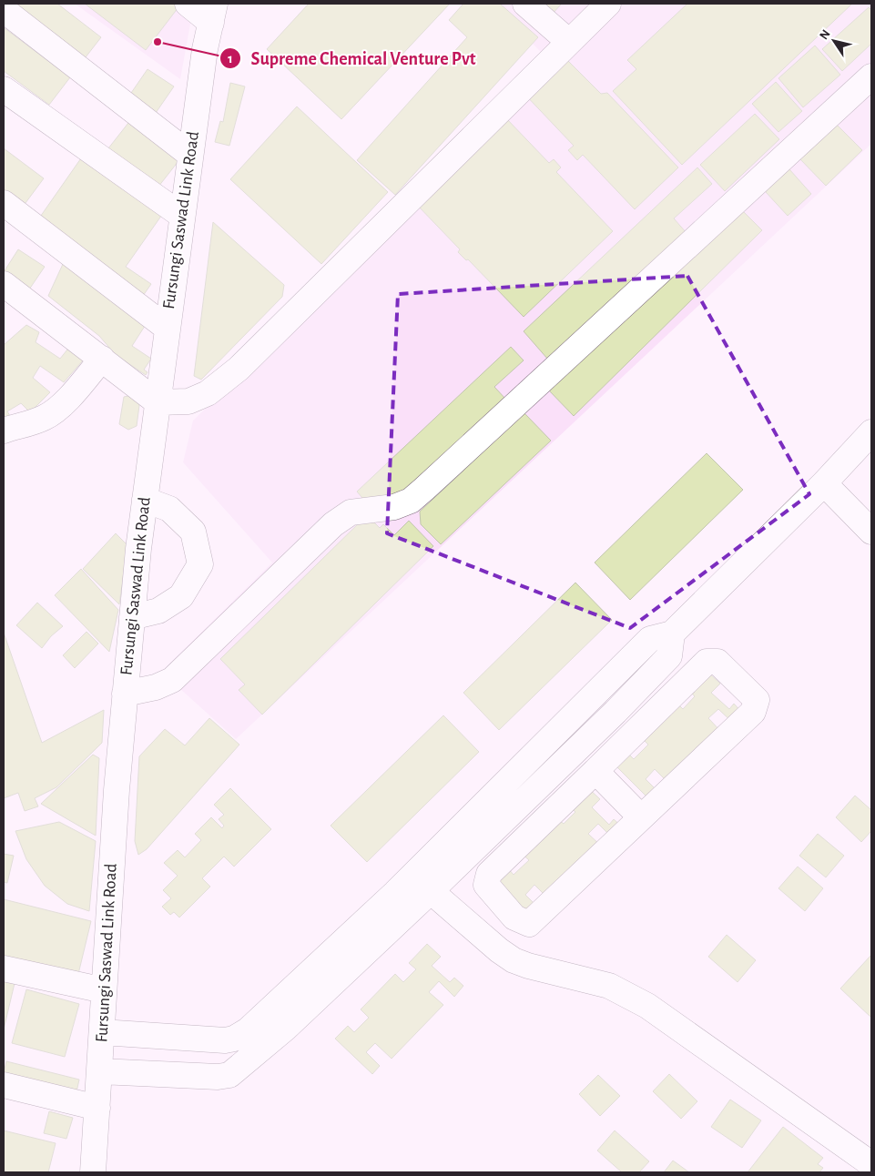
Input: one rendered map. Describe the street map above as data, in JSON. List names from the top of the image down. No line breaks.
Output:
{"streets":{"street":["Fursungi Saswad Link Road"]},"places":["Supreme Chemical Venture Pvt"],"north":"top left"}
